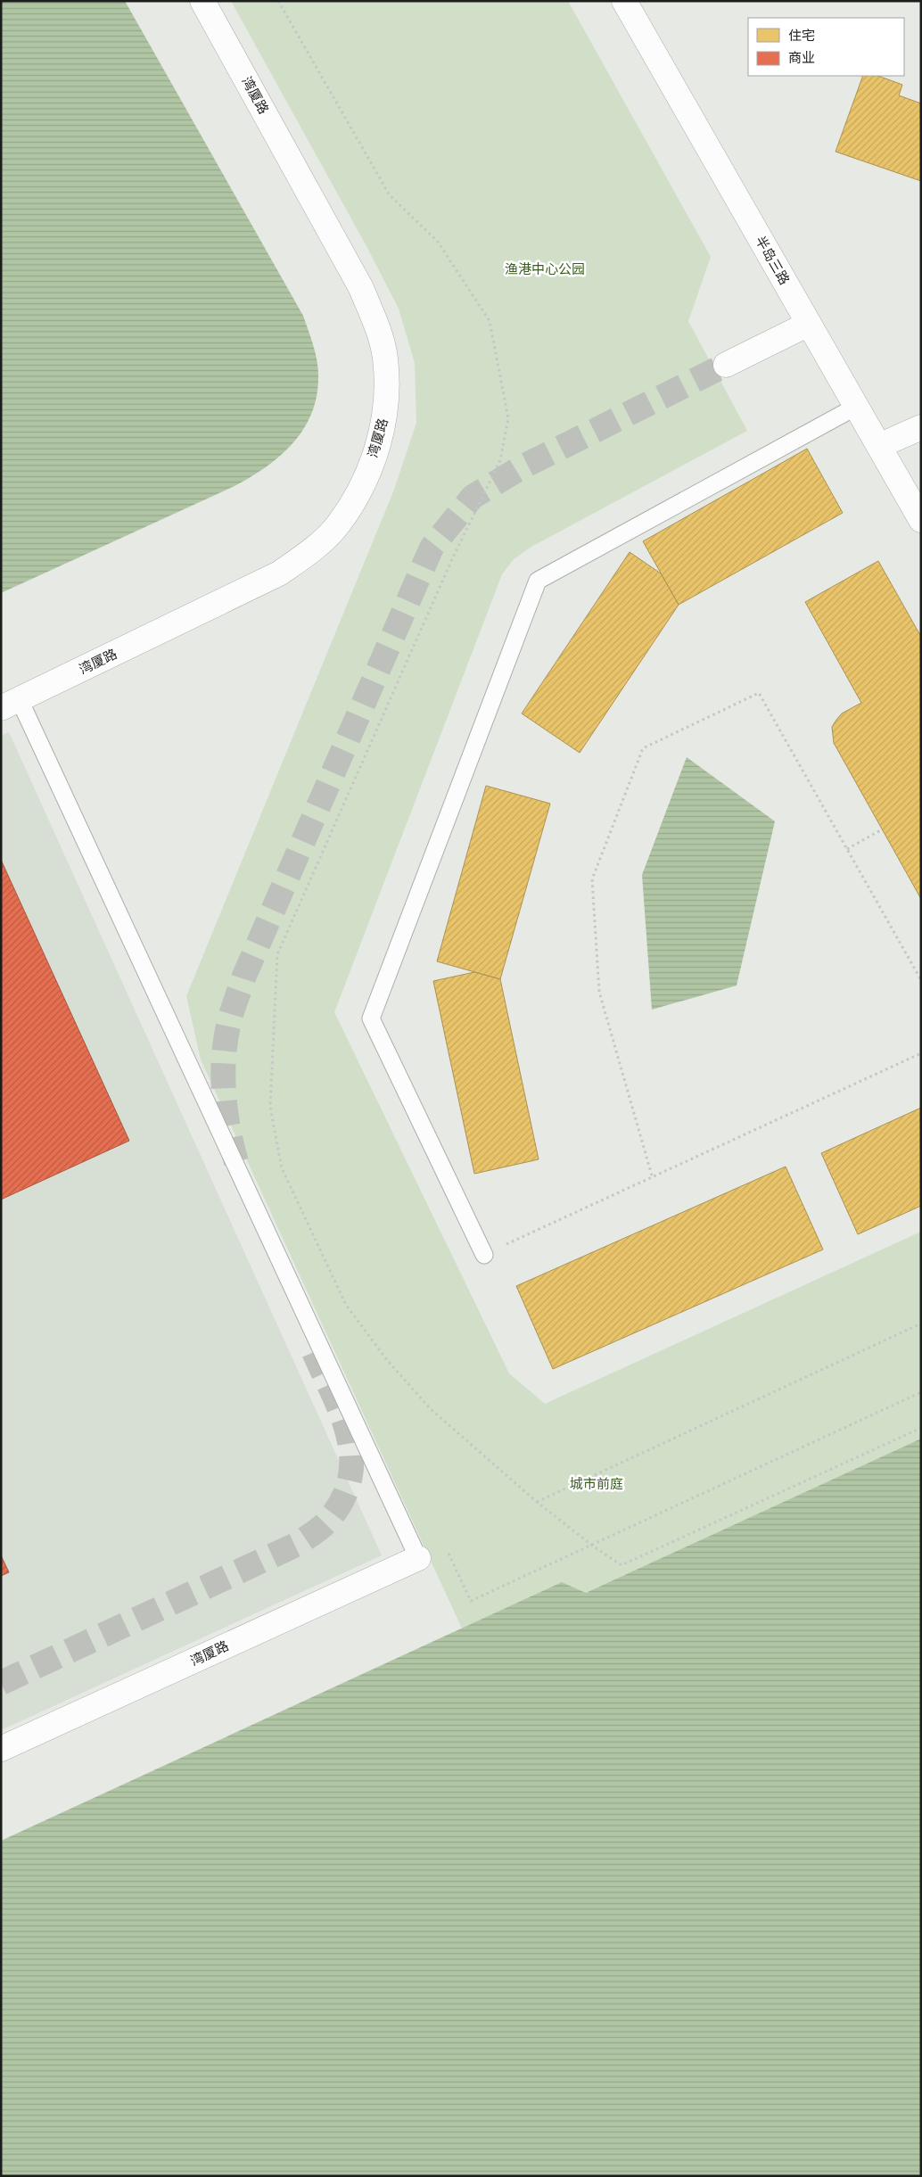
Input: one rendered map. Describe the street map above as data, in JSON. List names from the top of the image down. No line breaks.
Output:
{"streets":{"street":["湾厦路","半岛三路"]},"parks":["渔港中心公园","城市前庭"],"legend":["住宅","商业"]}
